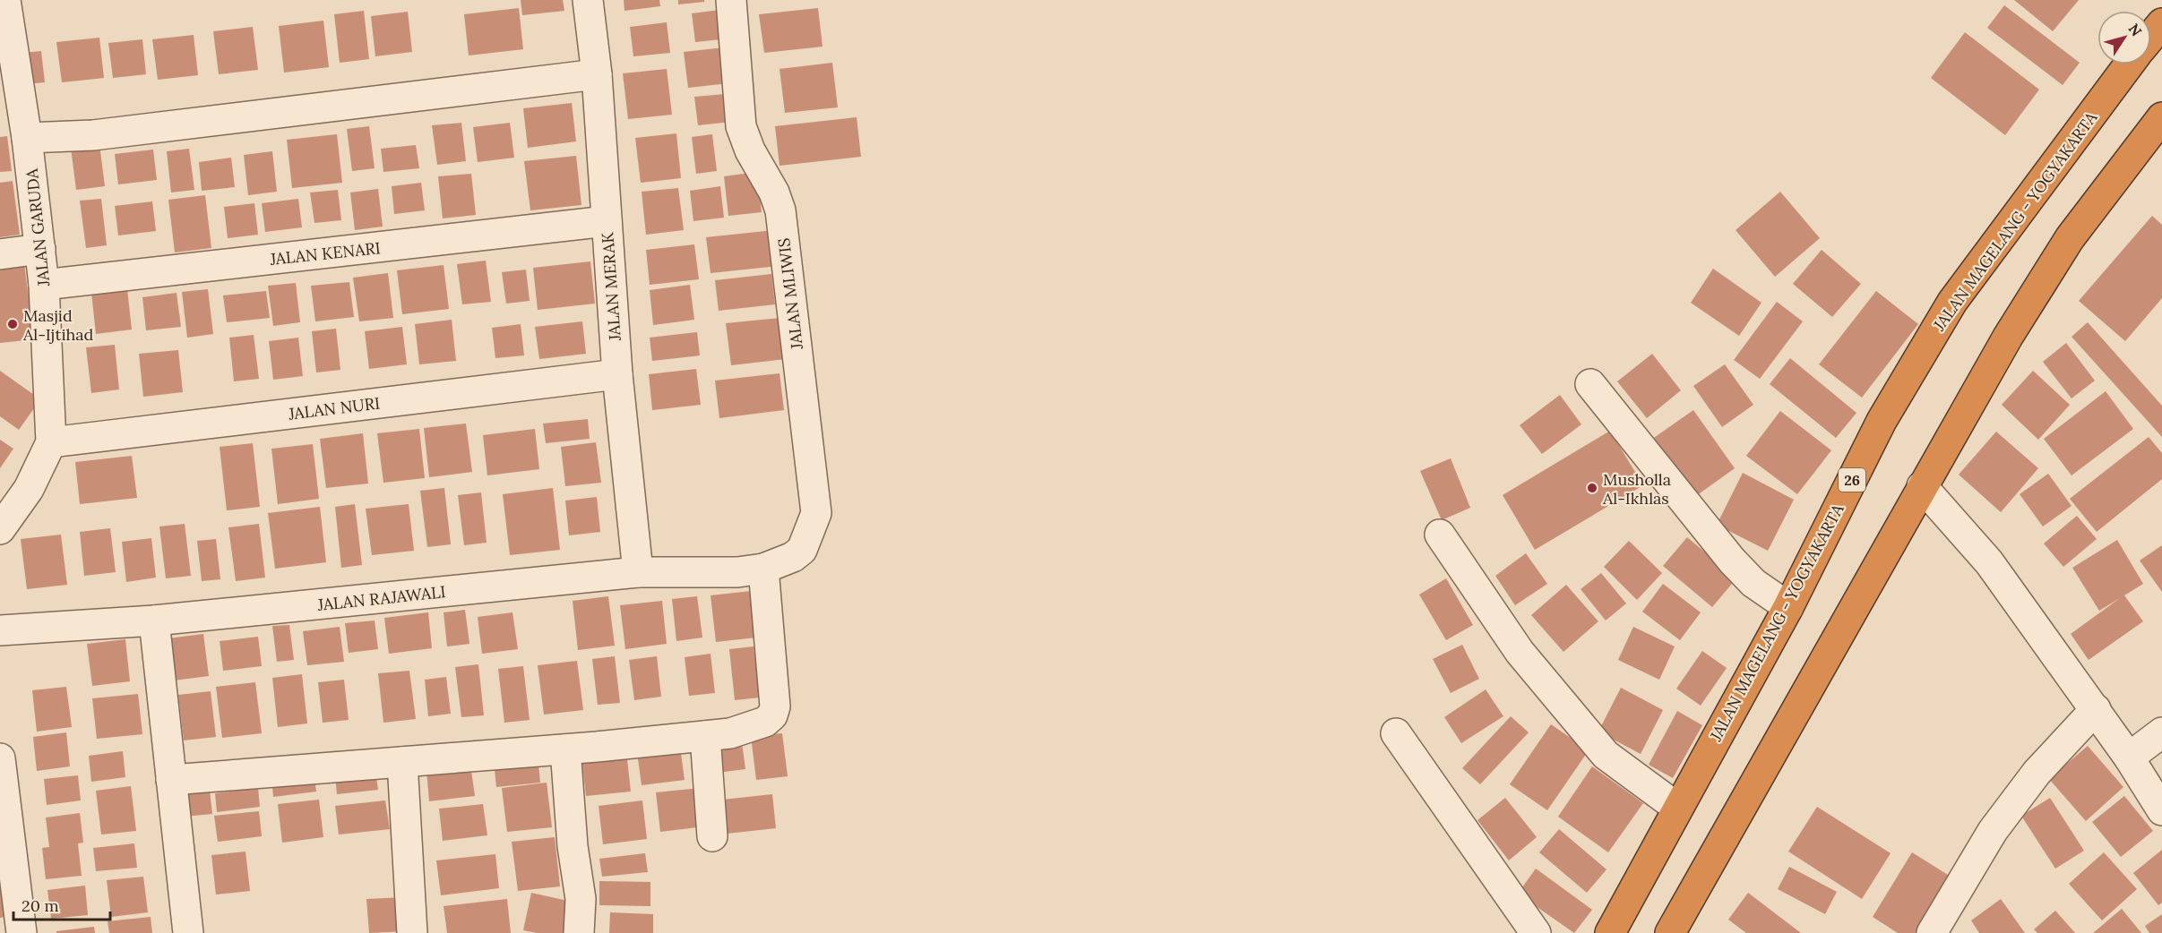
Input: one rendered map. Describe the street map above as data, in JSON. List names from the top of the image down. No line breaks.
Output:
{"streets":{"highway":["JALAN MAGELANG - YOGYAKARTA","26"],"street":["JALAN GARUDA","JALAN KENARI","JALAN MERAK","JALAN MLIWIS","JALAN NURI","JALAN RAJAWALI"]},"crossings":[["JALAN GARUDA","JALAN KENARI"],["JALAN GARUDA","JALAN NURI"],["JALAN KENARI","JALAN MERAK"],["JALAN MERAK","JALAN NURI"],["JALAN MERAK","JALAN RAJAWALI"],["JALAN MLIWIS","JALAN RAJAWALI"]],"places":["Masjid Al-Ijtihad","Musholla Al-Ikhlas"],"scale_bar":"20 m","north":"top right"}
